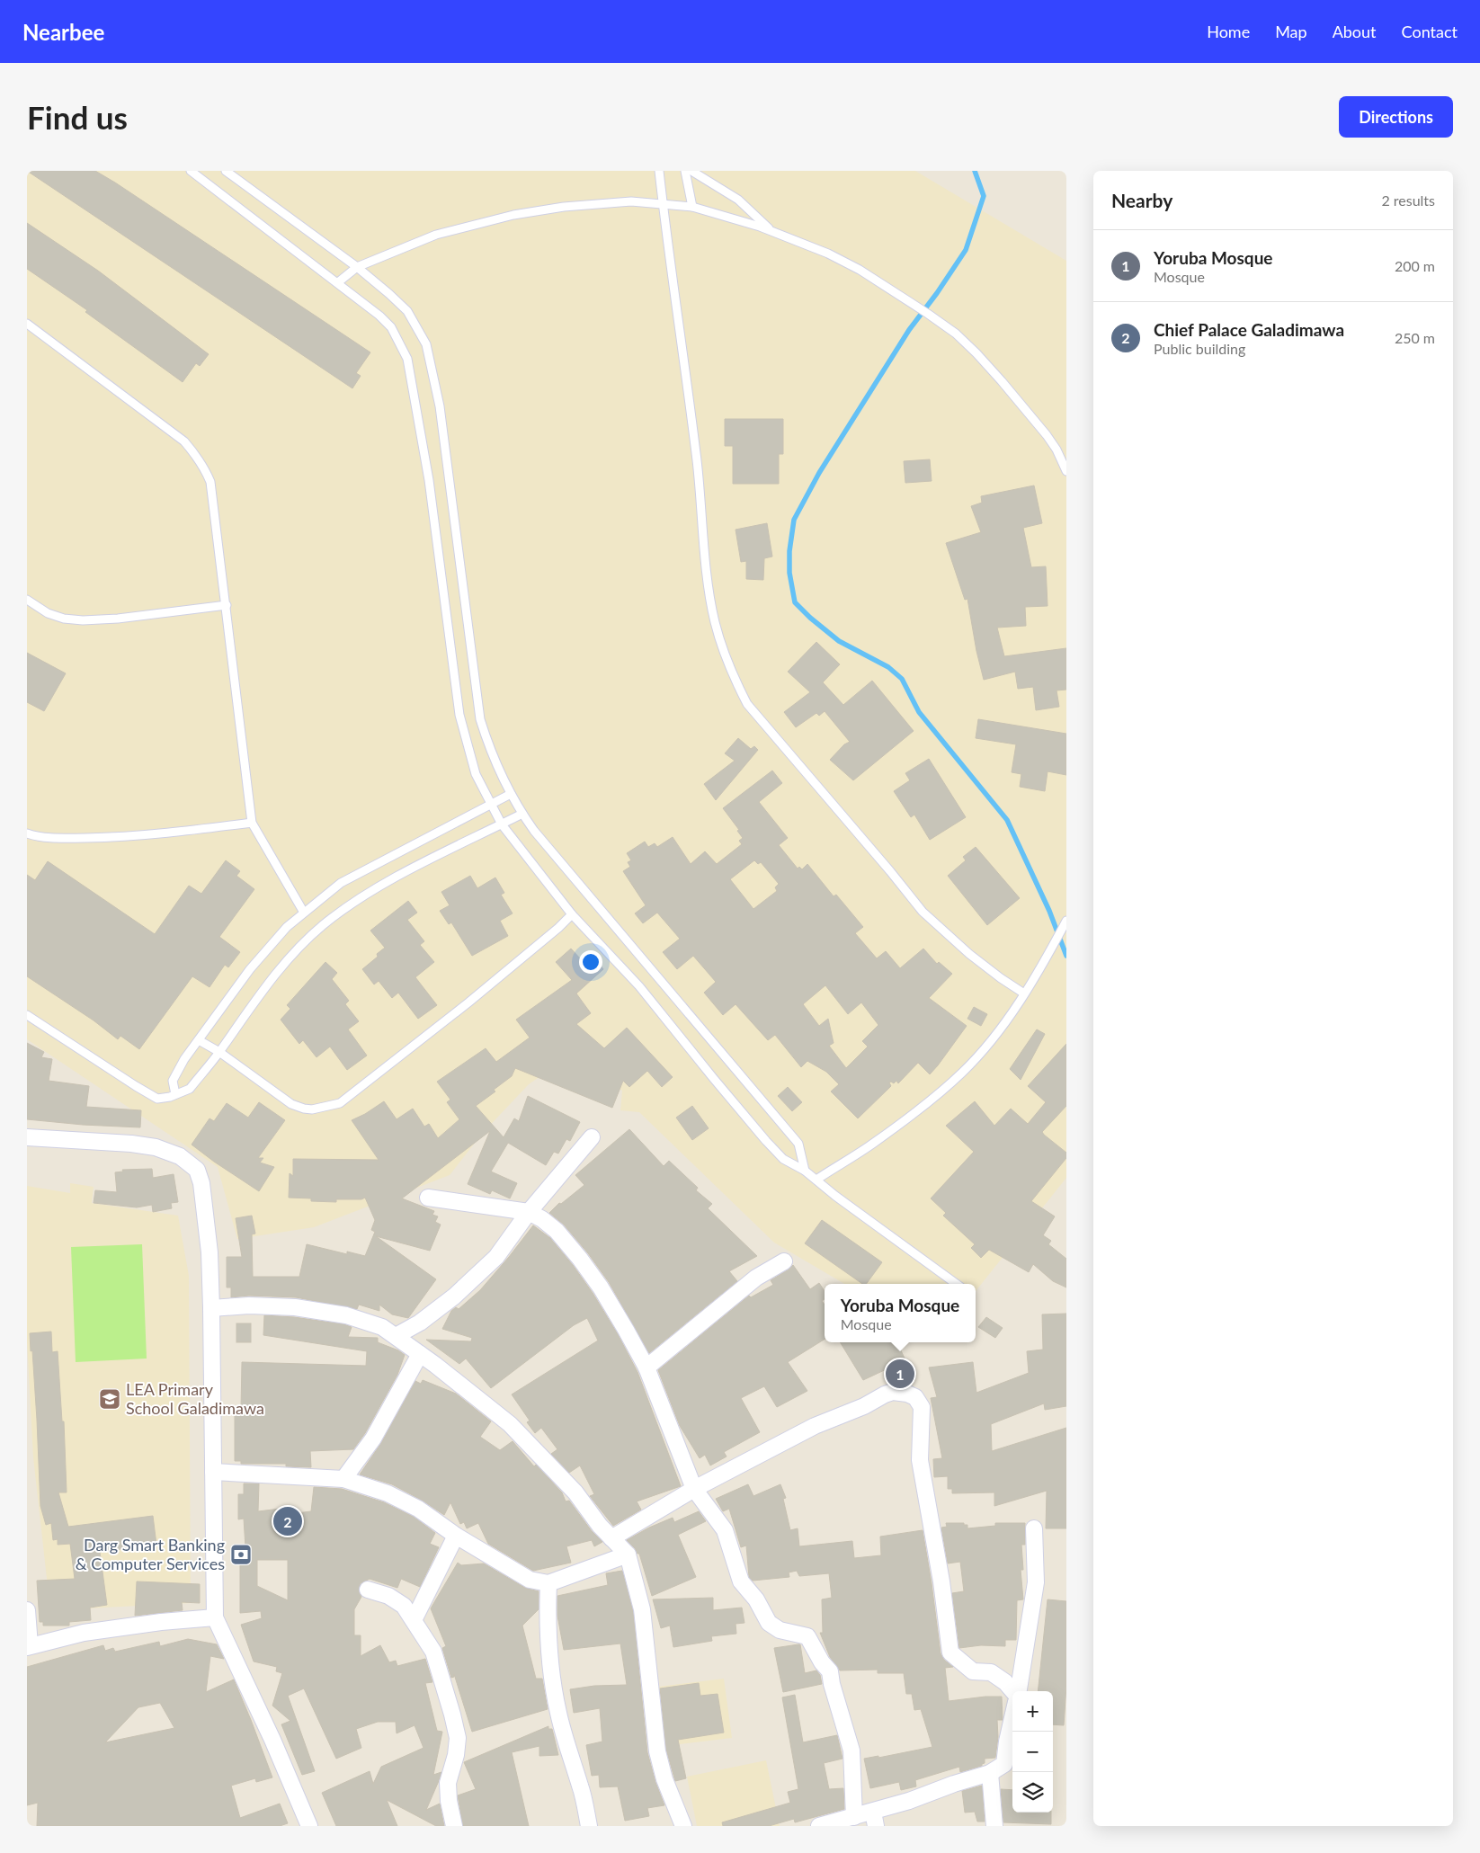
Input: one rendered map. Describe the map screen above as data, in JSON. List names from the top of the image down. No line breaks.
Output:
{"places":{"school or university":["LEA Primary School Galadimawa"],"bank":["Darg Smart Banking & Computer Services"]},"page":{"header":"Nearbee","nav":["Home","Map","About","Contact"],"buttons":"Directions","title":"Find us","heading":["Nearby","2 results"],"list":[{"mark":"1","name":"Yoruba Mosque","note":"Mosque","value":"200 m"},{"mark":"2","name":"Chief Palace Galadimawa","note":"Public building","value":"250 m"}],"popup":["Yoruba Mosque","Mosque"],"pins":["1","2"],"map_buttons":["+","−"]}}
